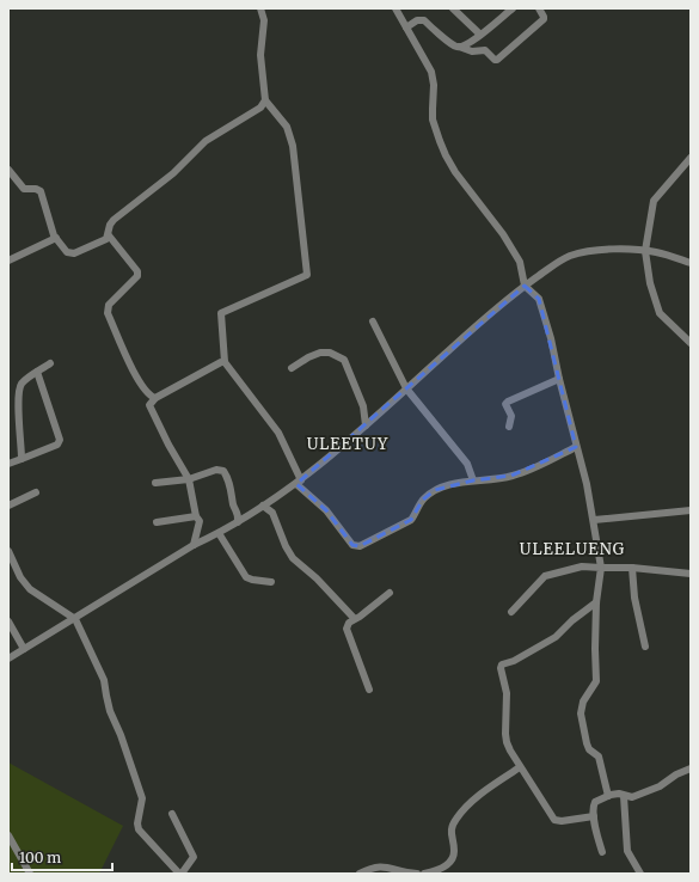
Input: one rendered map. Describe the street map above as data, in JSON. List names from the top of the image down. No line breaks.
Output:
{"districts":["ULEETUY","ULEELUENG"],"scale_bar":"100 m"}
